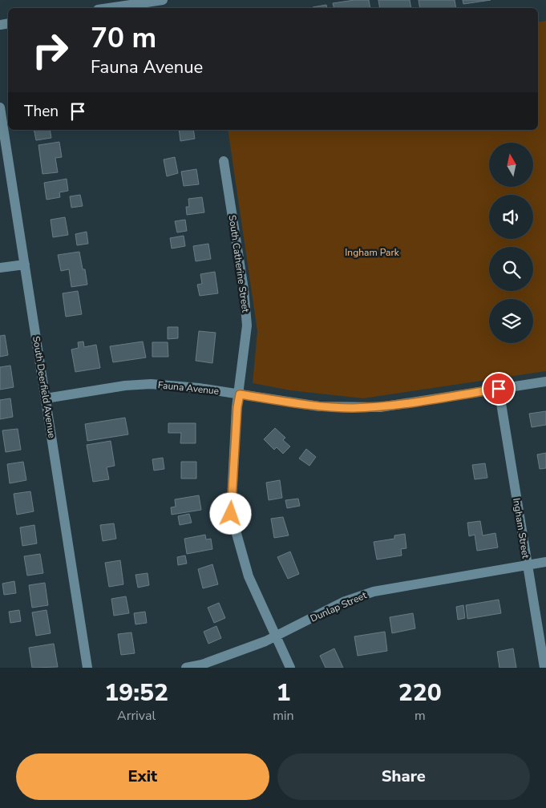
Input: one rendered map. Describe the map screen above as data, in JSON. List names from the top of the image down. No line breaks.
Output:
{"streets":{"street":["South Catherine Street","South Deerfield Avenue","Fauna Avenue","Ingham Street","Dunlap Street"]},"crossings":[["South Catherine Street","Fauna Avenue"],["South Catherine Street","Dunlap Street"],["South Deerfield Avenue","Fauna Avenue"],["Fauna Avenue","Ingham Street"],["Ingham Street","Dunlap Street"]],"parks":["Ingham Park"],"north":"top","page":{"turn":["70 m","Fauna Avenue"],"then":"Then","eta":["19:52","Arrival","1","min","220","m"],"buttons":["Exit","Share"]}}
